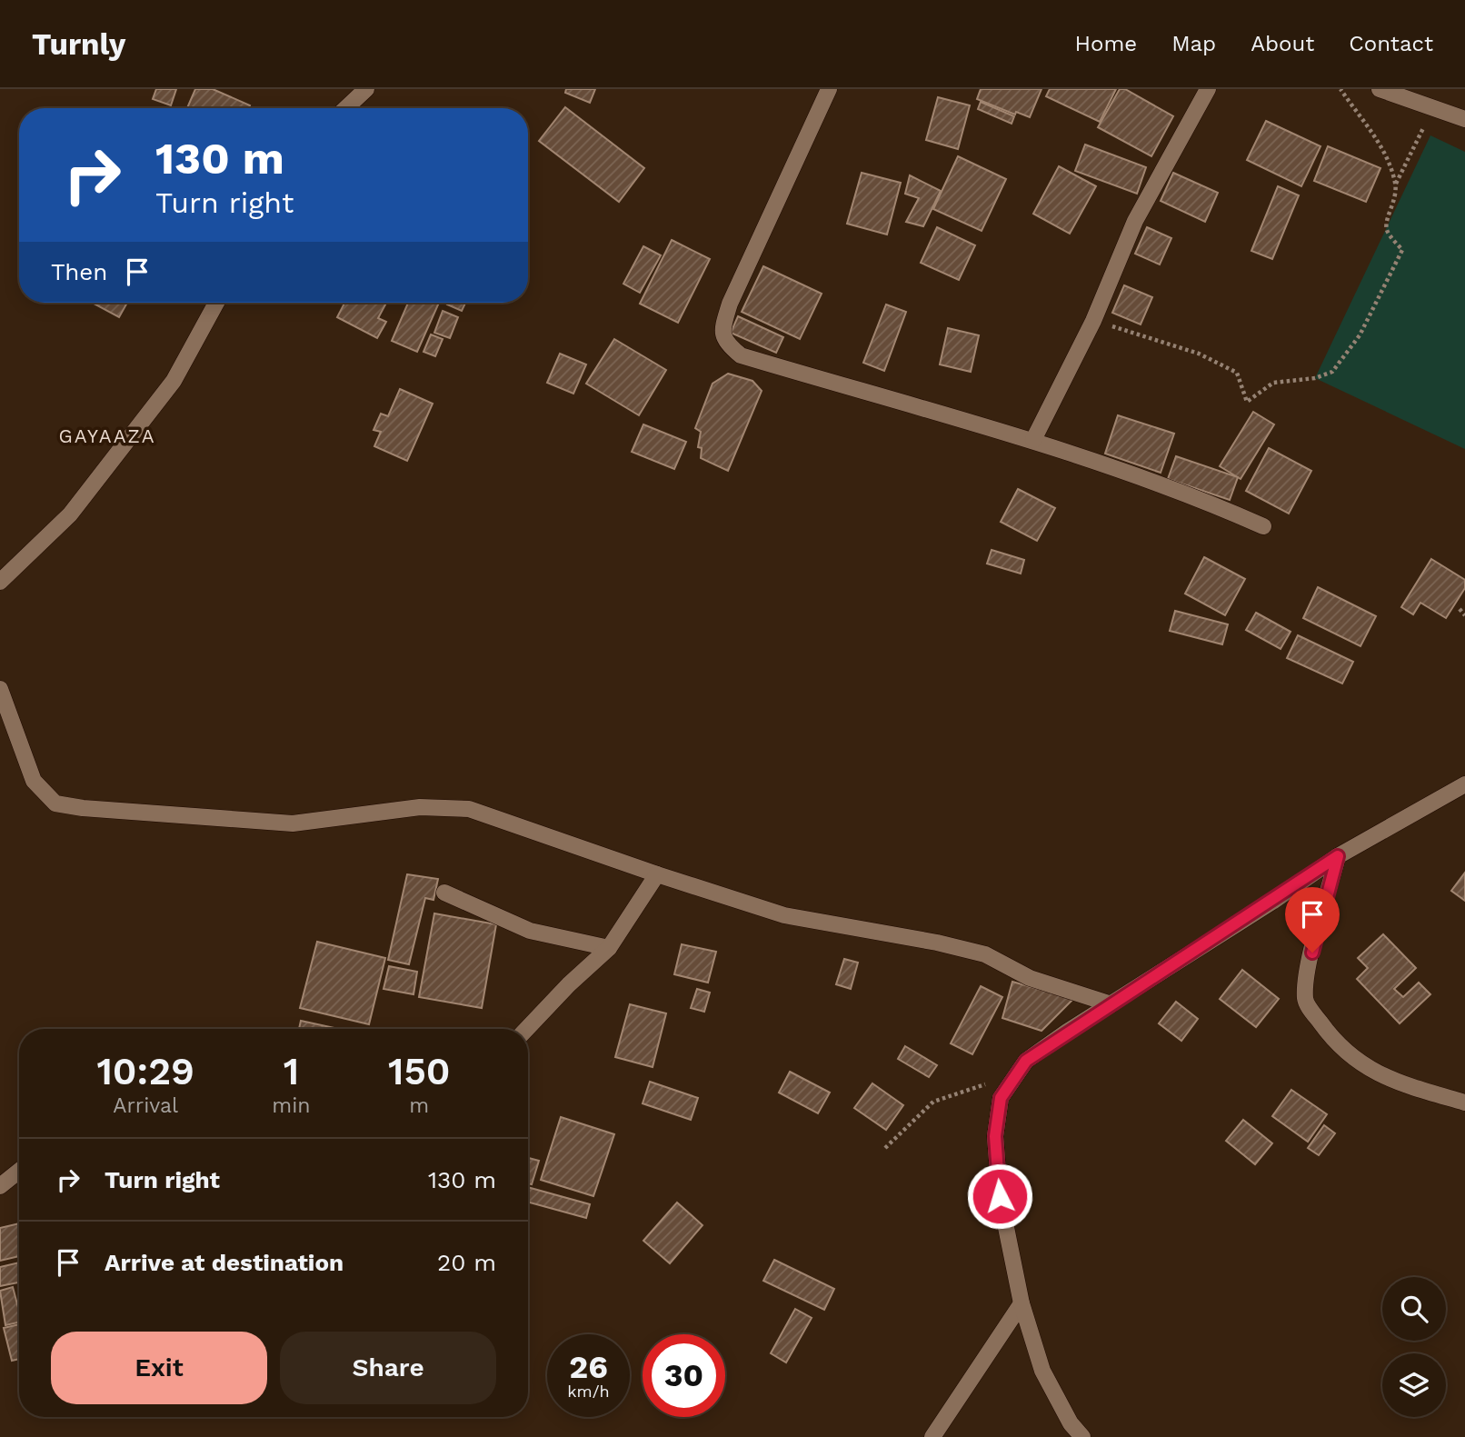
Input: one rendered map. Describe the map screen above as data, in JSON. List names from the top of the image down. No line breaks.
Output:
{"districts":["GAYAAZA"],"page":{"header":"Turnly","nav":["Home","Map","About","Contact"],"turn":["130 m","Turn right"],"then":"Then","eta":["10:29","Arrival","1","min","150","m"],"list":[{"name":"Turn right","value":"130 m"},{"name":"Arrive at destination","value":"20 m"}],"buttons":["Exit","Share"],"speed":"26 km/h","limit":"30"}}
